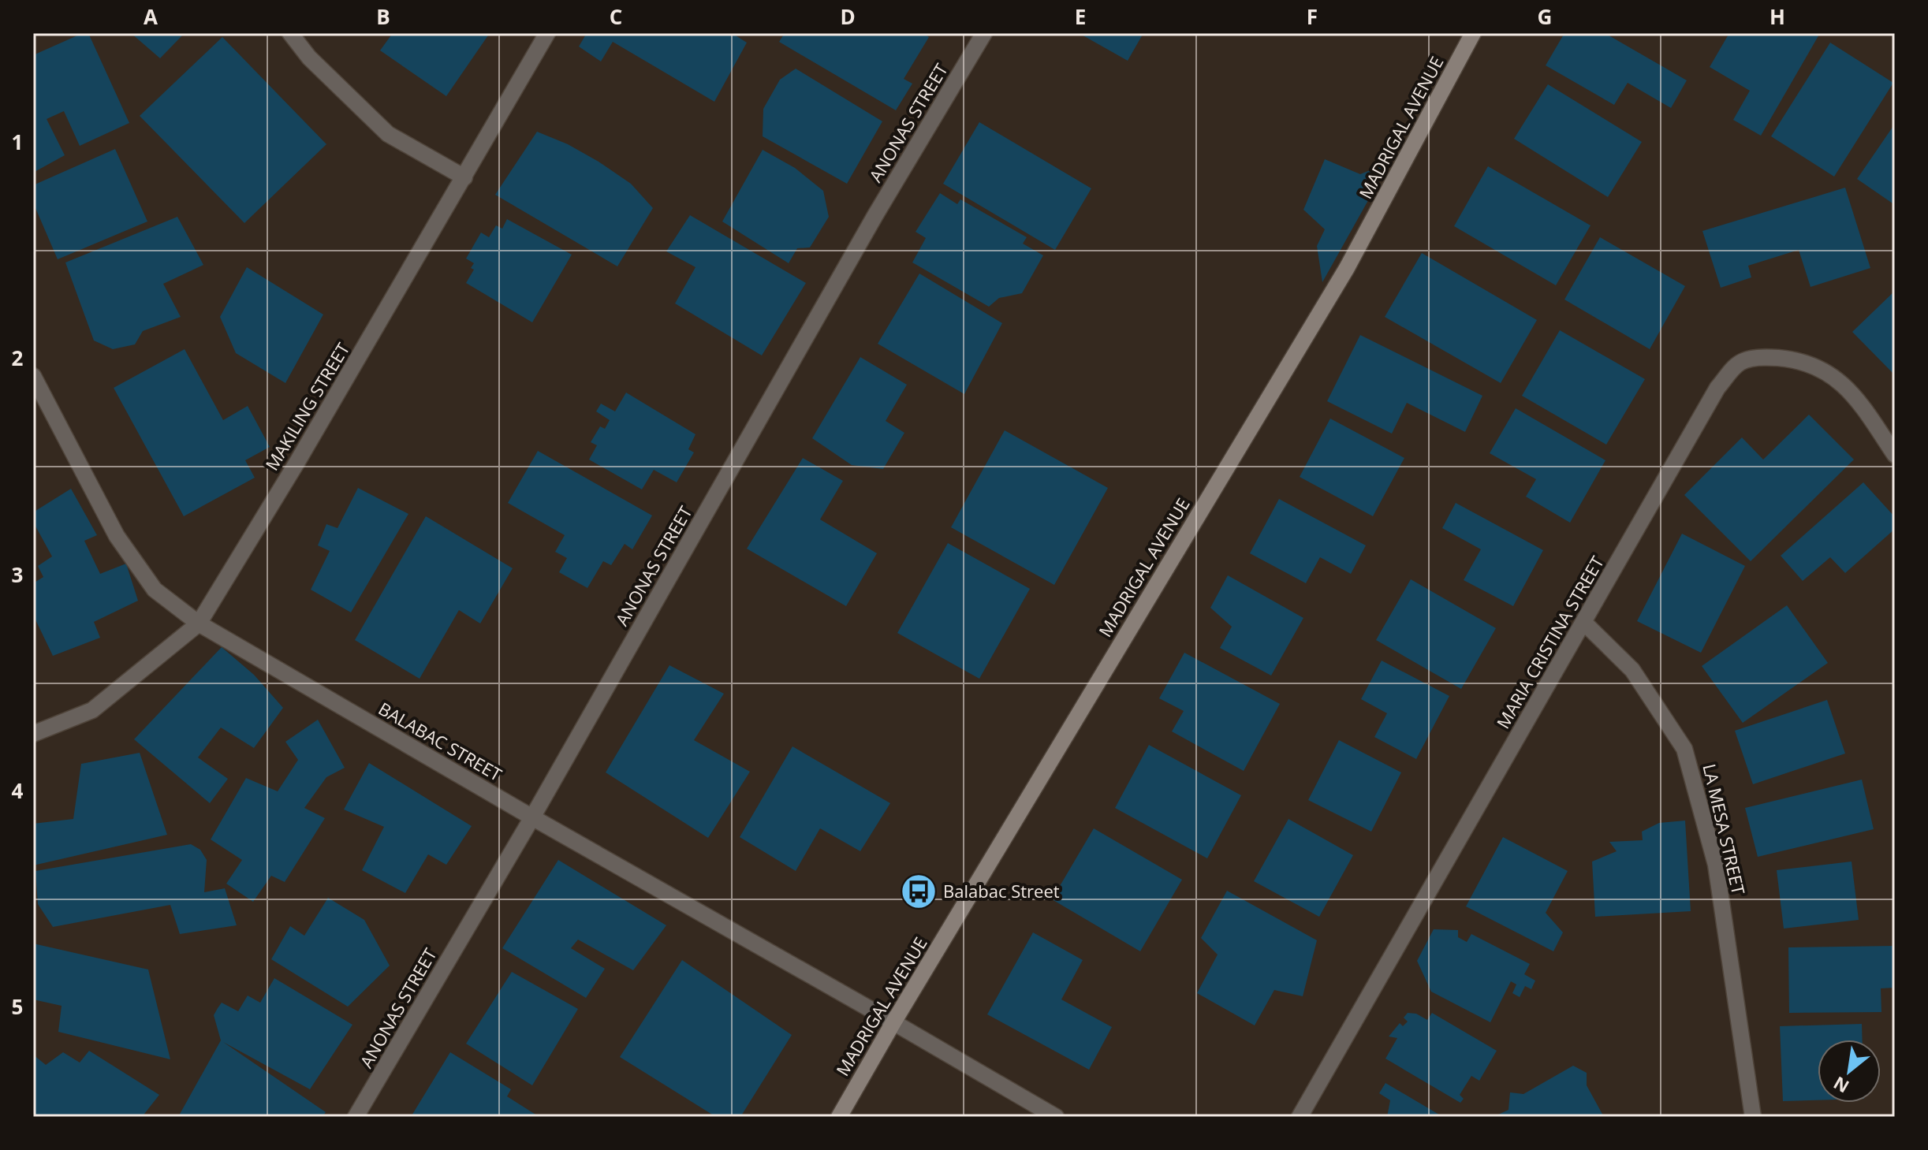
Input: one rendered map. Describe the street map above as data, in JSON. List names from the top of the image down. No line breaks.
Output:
{"streets":{"street":["ANONAS STREET","MADRIGAL AVENUE","MAKILING STREET","MARIA CRISTINA STREET","BALABAC STREET","LA MESA STREET"]},"crossings":[["ANONAS STREET","BALABAC STREET"],["MADRIGAL AVENUE","BALABAC STREET"],["MAKILING STREET","BALABAC STREET"],["MARIA CRISTINA STREET","LA MESA STREET"]],"places":{"bus stop":["Balabac Street"]},"north":"bottom left","grid":{"columns":["A","B","C","D","E","F","G","H"],"rows":["1","2","3","4","5"]}}
